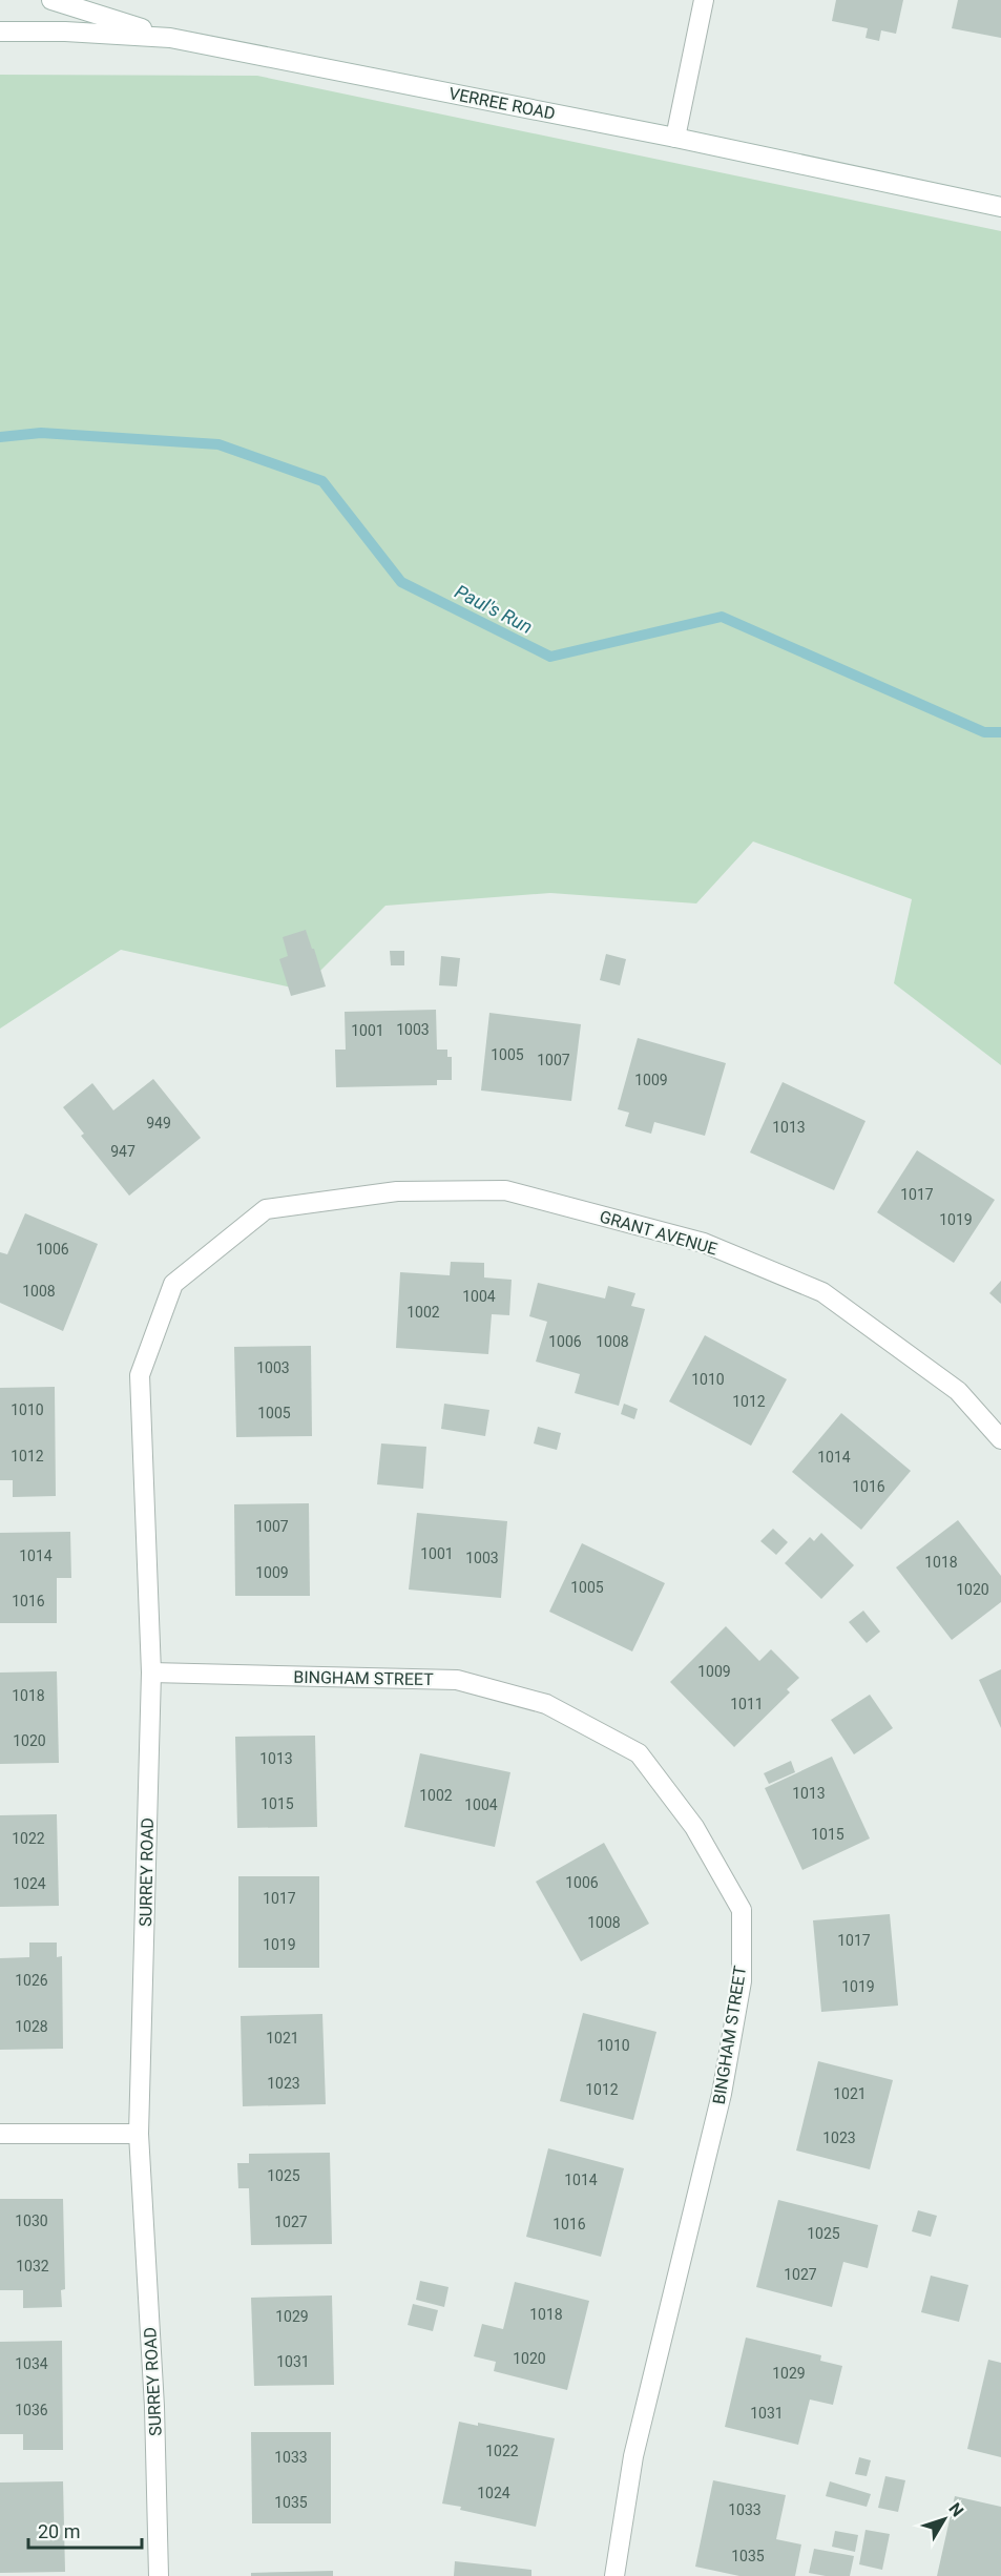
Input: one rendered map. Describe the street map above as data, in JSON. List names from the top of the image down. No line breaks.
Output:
{"streets":{"street":["VERREE ROAD","GRANT AVENUE","BINGHAM STREET","SURREY ROAD"]},"crossings":[["GRANT AVENUE","SURREY ROAD"],["BINGHAM STREET","SURREY ROAD"]],"water":["Paul's Run"],"house_numbers":["1003","1001","1005","1007","1009","949","1013","947","1017","1019","1006","1008","1004","1002","1006","1008","1003","1010","1012","1010","1005","1012","1014","1016","1007","1001","1014","1003","1018","1009","1005","1020","1016","1009","1018","1011","1020","1013","1013","1002","1015","1004","1015","1022","1006","1024","1017","1008","1017","1019","1026","1019","1028","1021","1010","1023","1012","1021","1023","1025","1014","1030","1027","1016","1025","1032","1027","1018","1029","1020","1031","1034","1029","1036","1031","1022","1033","1024","1035","1033","1035"],"scale_bar":"20 m","north":"top right"}
